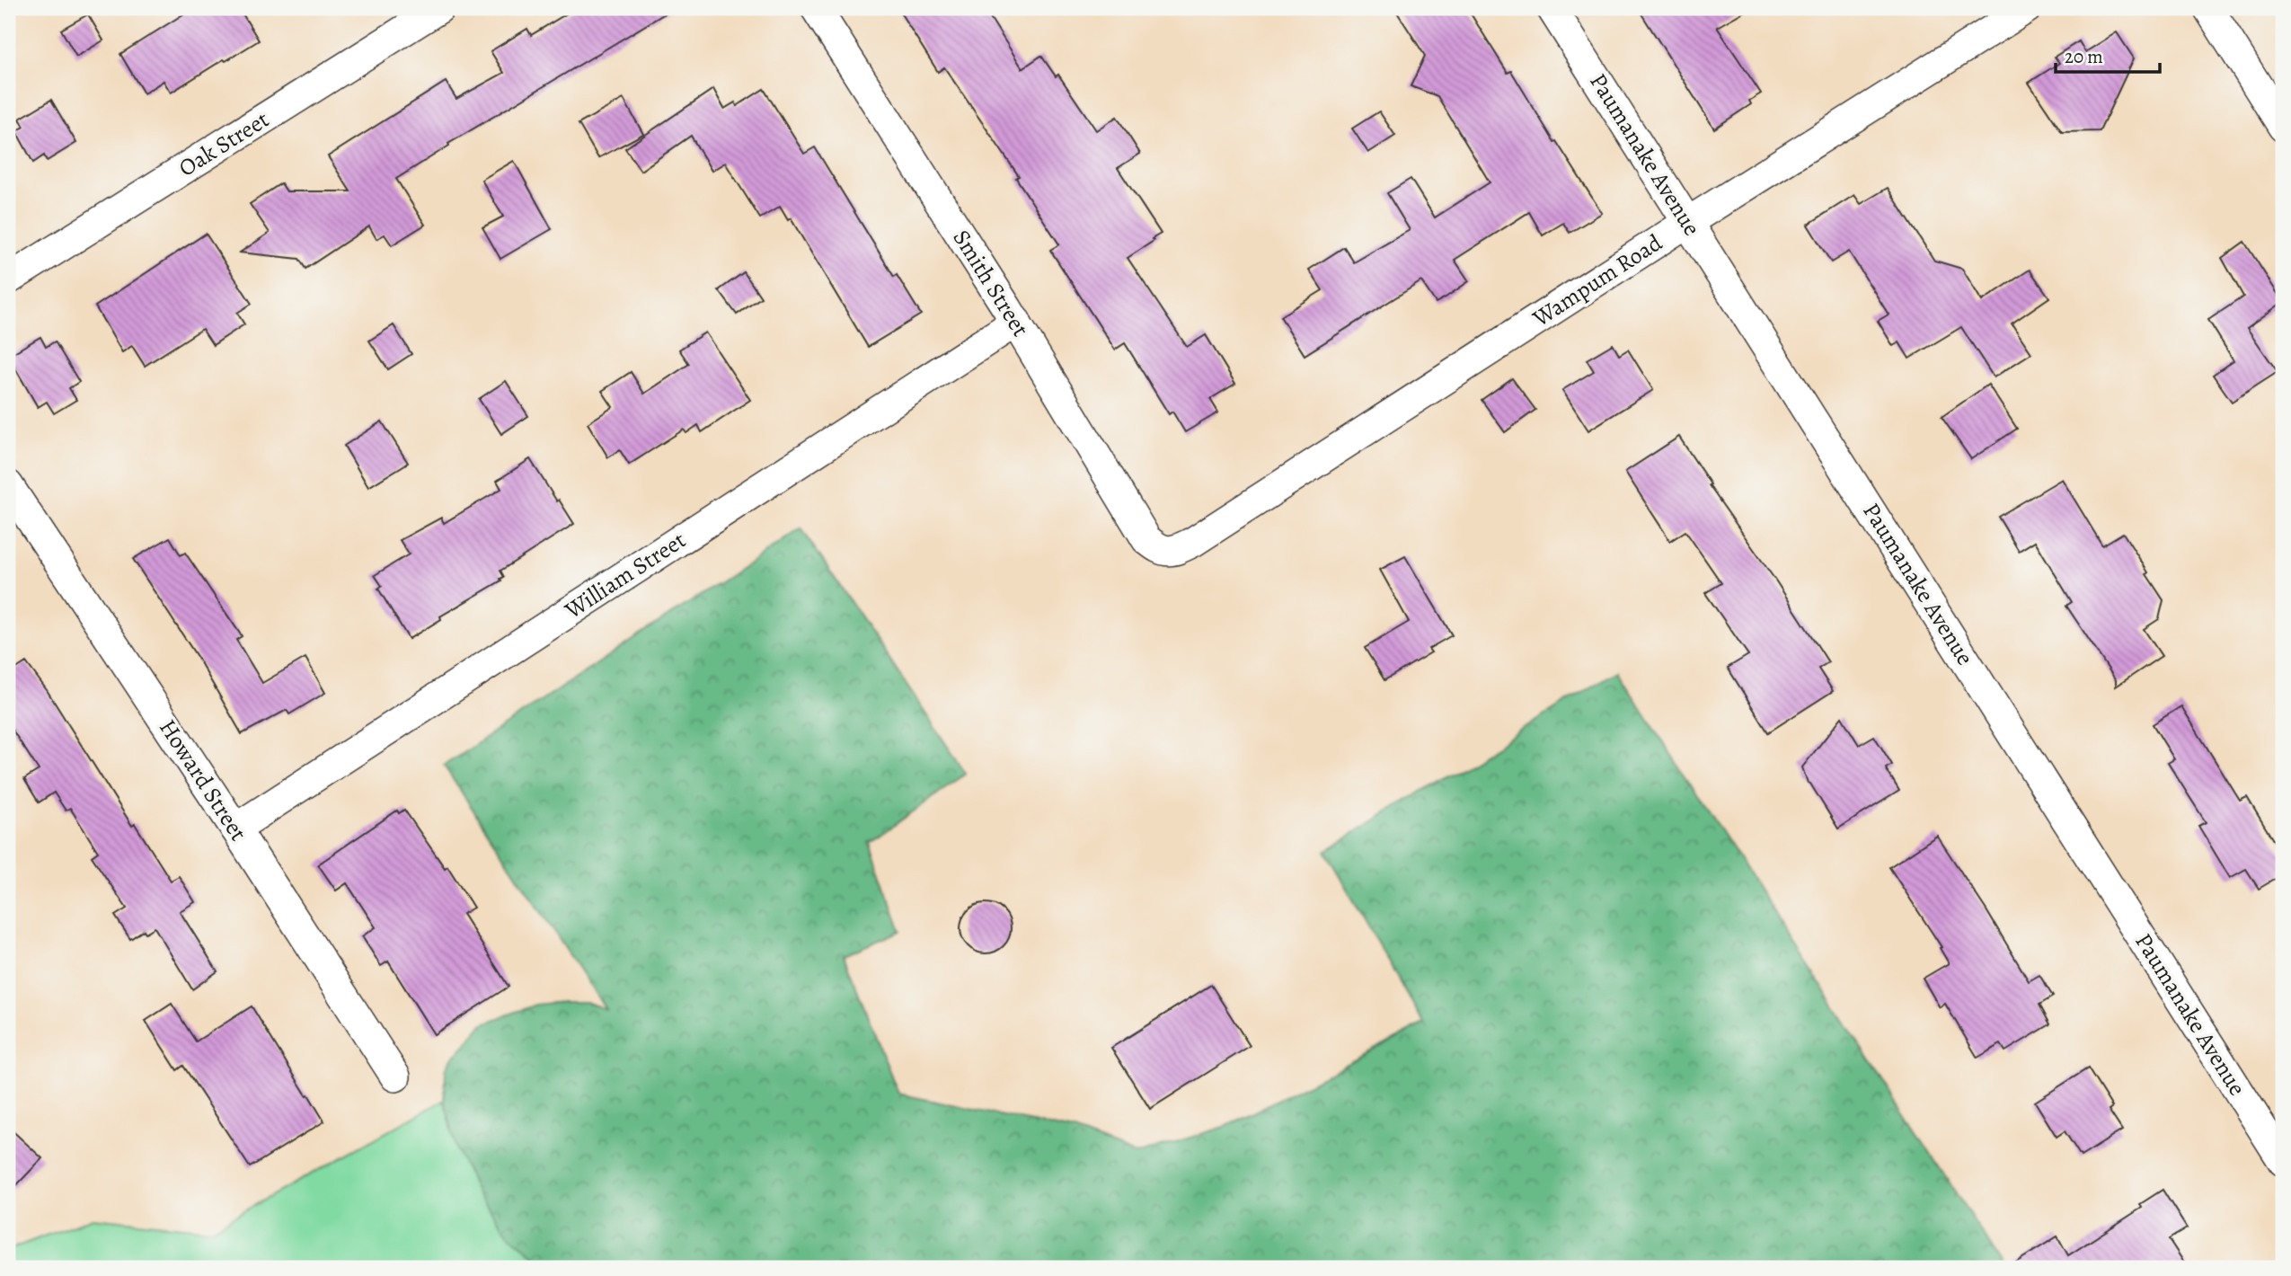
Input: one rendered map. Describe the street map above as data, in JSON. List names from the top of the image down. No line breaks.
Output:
{"streets":{"street":["Oak Street","Paumanake Avenue","Wampum Road","Smith Street","William Street","Howard Street"]},"crossings":[["Paumanake Avenue","Wampum Road"],["Wampum Road","Smith Street"],["Smith Street","William Street"],["William Street","Howard Street"]],"scale_bar":"20 m"}
